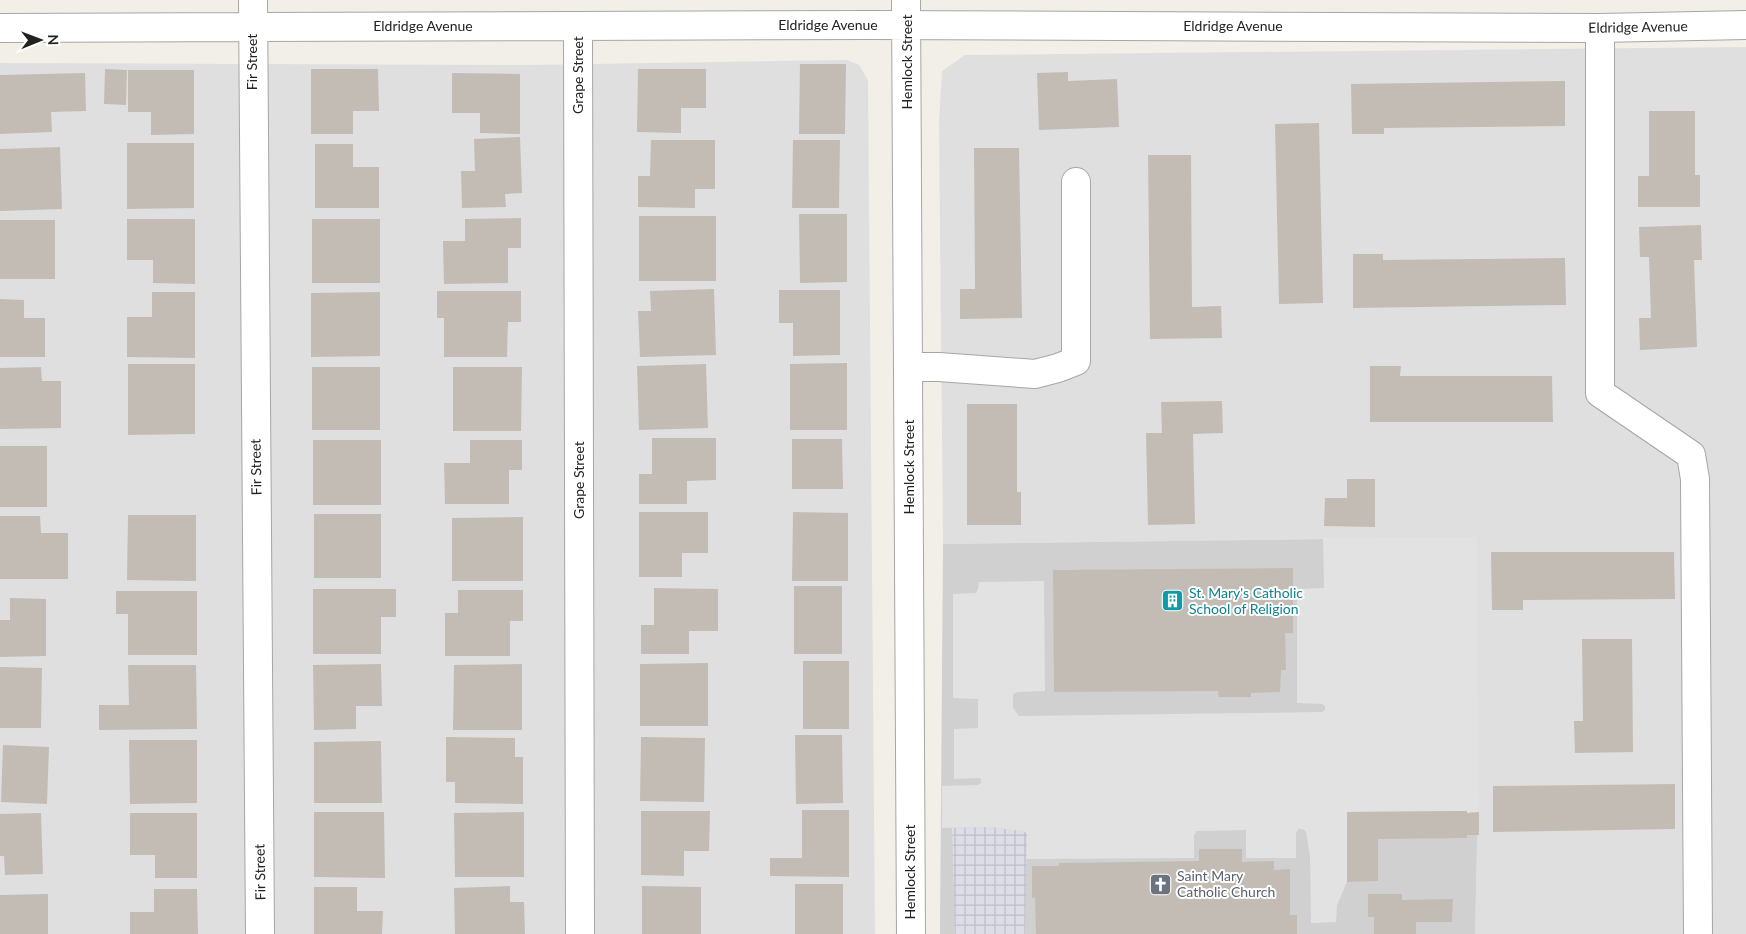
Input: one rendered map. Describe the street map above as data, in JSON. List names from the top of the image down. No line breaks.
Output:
{"streets":{"street":["Eldridge Avenue","Fir Street","Hemlock Street","Grape Street"]},"crossings":[["Eldridge Avenue","Fir Street"],["Eldridge Avenue","Hemlock Street"],["Eldridge Avenue","Grape Street"]],"places":{"building":["St. Mary's Catholic School of Religion"],"church":["Saint Mary Catholic Church"]},"north":"right"}
